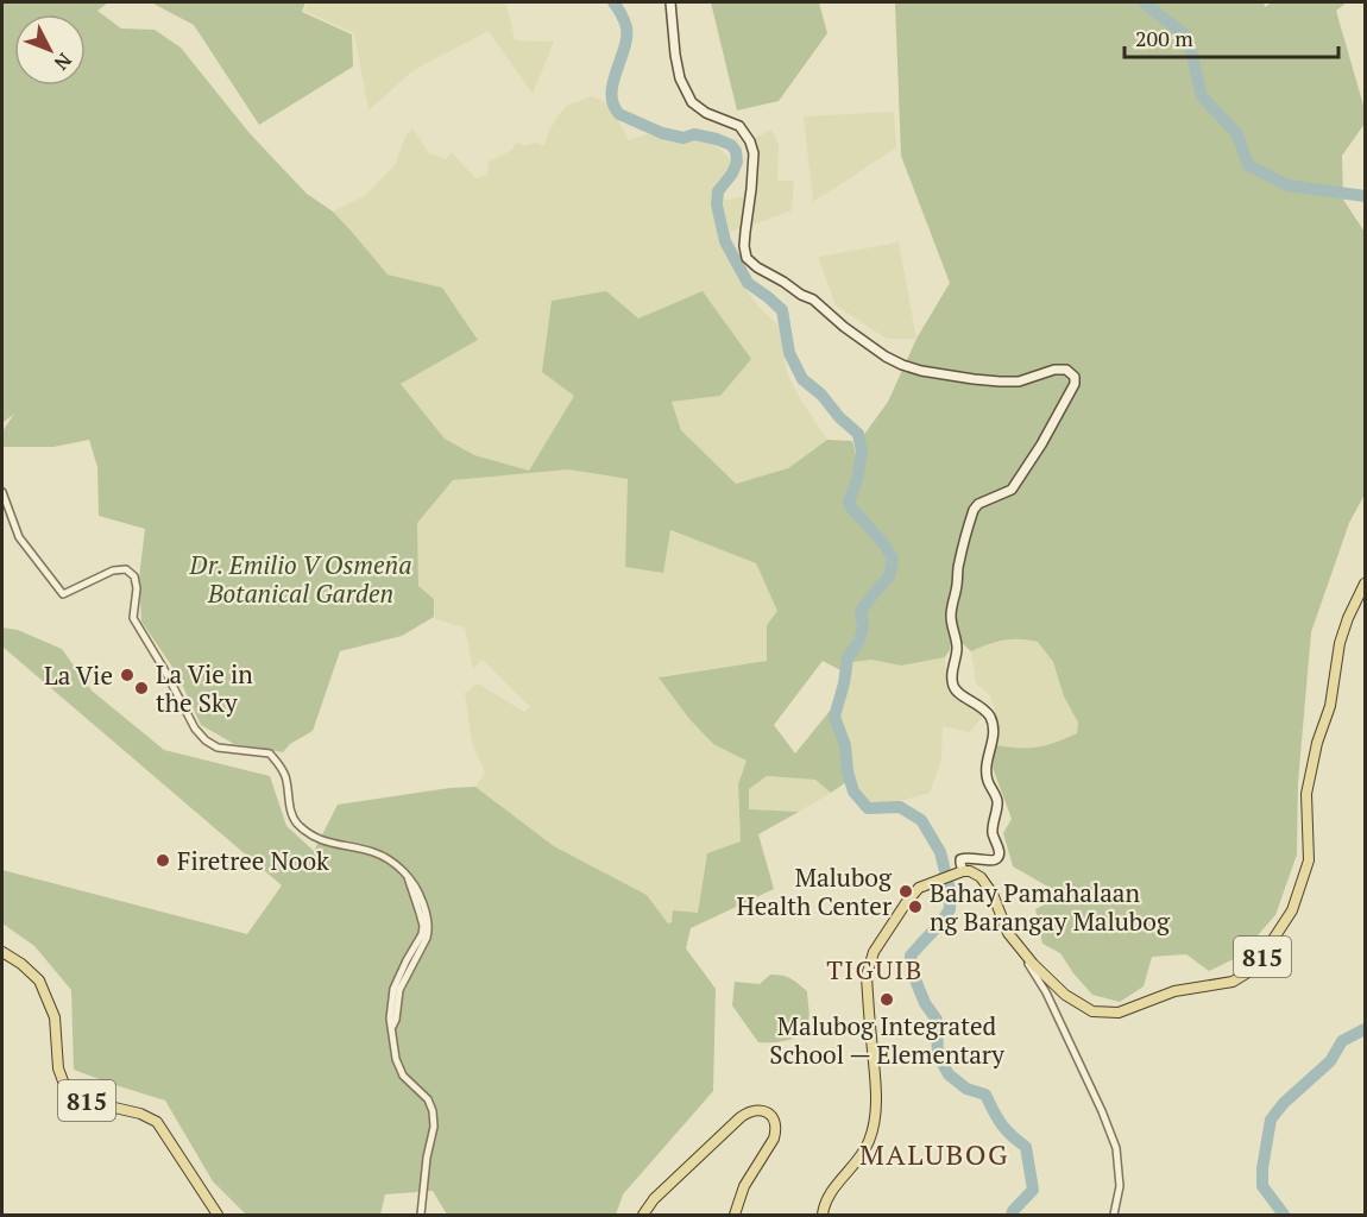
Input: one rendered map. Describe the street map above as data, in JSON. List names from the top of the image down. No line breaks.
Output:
{"streets":{"main road":["815"]},"districts":["TIGUIB","MALUBOG"],"parks":["Dr. Emilio V Osmeña Botanical Garden"],"places":["La Vie","La Vie in the Sky","Firetree Nook","Malubog Health Center","Bahay Pamahalaan ng Barangay Malubog","Malubog Integrated School — Elementary"],"scale_bar":"200 m","north":"bottom right"}
